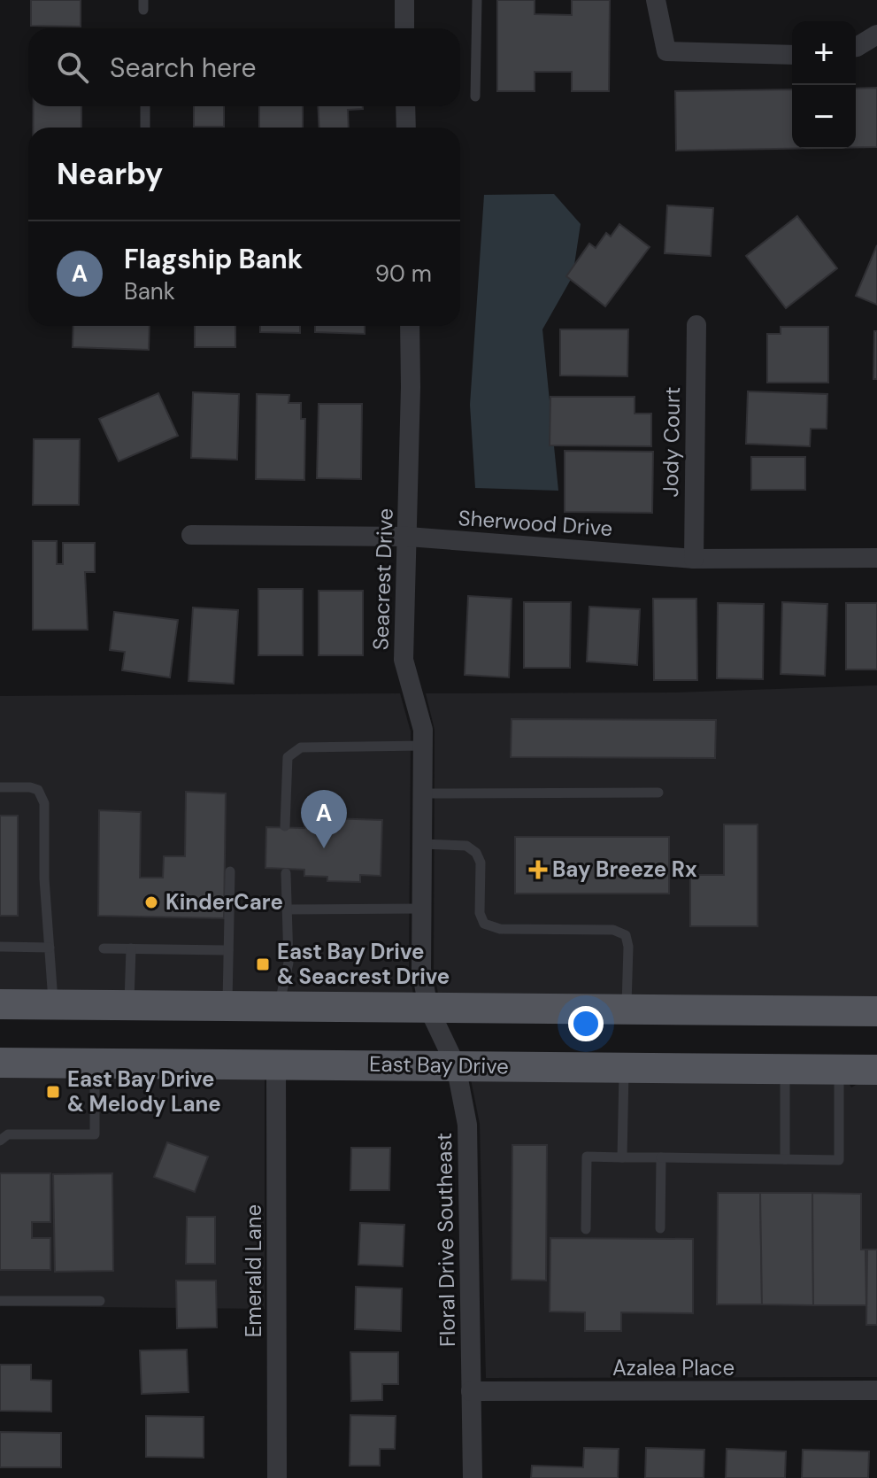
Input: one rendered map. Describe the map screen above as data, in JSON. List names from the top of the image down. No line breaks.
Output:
{"streets":{"main road":["East Bay Drive"],"street":["Jody Court","Sherwood Drive","Seacrest Drive","Floral Drive Southeast","Emerald Lane","Azalea Place"]},"crossings":[["Jody Court","Sherwood Drive"],["Sherwood Drive","Seacrest Drive"],["Seacrest Drive","Floral Drive Southeast"],["East Bay Drive","Floral Drive Southeast"],["East Bay Drive","Emerald Lane"],["Floral Drive Southeast","Azalea Place"]],"places":{"health":["Bay Breeze Rx"],"other":["KinderCare"],"transit":["East Bay Drive & Seacrest Drive","East Bay Drive & Melody Lane"]},"page":{"map_buttons":["+","−"],"search":"Search here","heading":"Nearby","list":[{"mark":"A","name":"Flagship Bank","note":"Bank","value":"90 m"}],"pins":"A"}}
